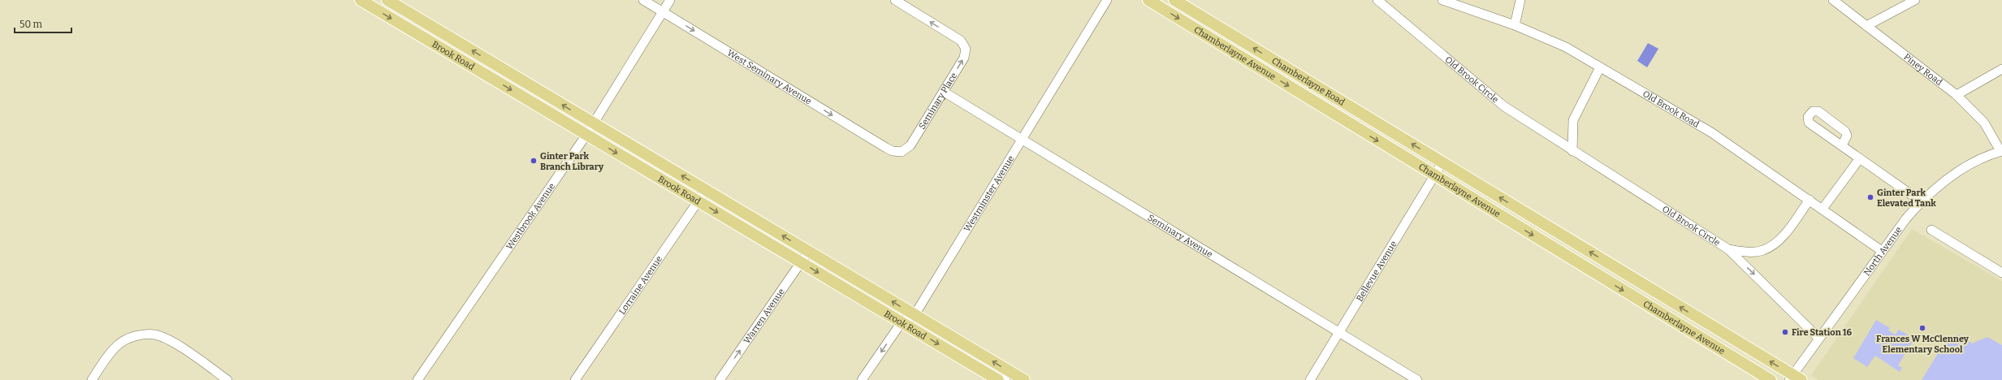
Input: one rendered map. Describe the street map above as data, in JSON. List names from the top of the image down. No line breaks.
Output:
{"streets":{"main road":["Chamberlayne Avenue","Brook Road","Chamberlayne Road"],"street":["Piney Road","West Seminary Avenue","Old Brook Circle","Seminary Place","Old Brook Road","Westminster Avenue","Westbrook Avenue","Seminary Avenue","North Avenue","Bellevue Avenue","Lorraine Avenue","Warren Avenue"]},"crossings":[["Chamberlayne Avenue","Chamberlayne Road"],["Chamberlayne Avenue","North Avenue"],["Chamberlayne Avenue","Bellevue Avenue"],["Brook Road","Westminster Avenue"],["Brook Road","Westbrook Avenue"],["Brook Road","Lorraine Avenue"],["Brook Road","Warren Avenue"],["Piney Road","North Avenue"],["West Seminary Avenue","Seminary Place"],["West Seminary Avenue","Westbrook Avenue"],["Old Brook Circle","Old Brook Road"],["Old Brook Circle","North Avenue"],["Chamberlayne Road","Bellevue Avenue"],["Seminary Place","Seminary Avenue"],["Old Brook Road","North Avenue"],["Westminster Avenue","Seminary Avenue"],["Seminary Avenue","Bellevue Avenue"]],"one_way":["West Seminary Avenue","Chamberlayne Road","Warren Avenue"],"places":["Ginter Park Branch Library","Ginter Park Elevated Tank","Frances W McClenney Elementary School","Fire Station 16"],"scale_bar":"50 m"}
